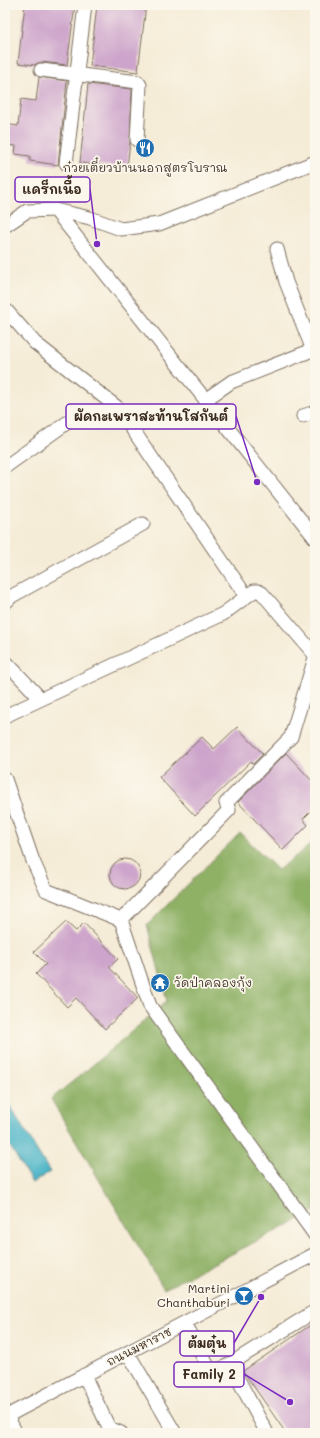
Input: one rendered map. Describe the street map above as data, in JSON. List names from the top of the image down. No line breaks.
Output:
{"streets":{"street":["ถนนมหาราช"]},"places":{"restaurant":["ก๋วยเตี๋ยวบ้านนอกสูตรโบราณ"],"other":["แดร็กเนื้อ","ผัดกะเพราสะท้านโสกันต์","ต้มตุ๋น","Family 2"],"temple":["วัดป่าคลองกุ้ง"],"bar":["Martini Chanthaburi"]}}
